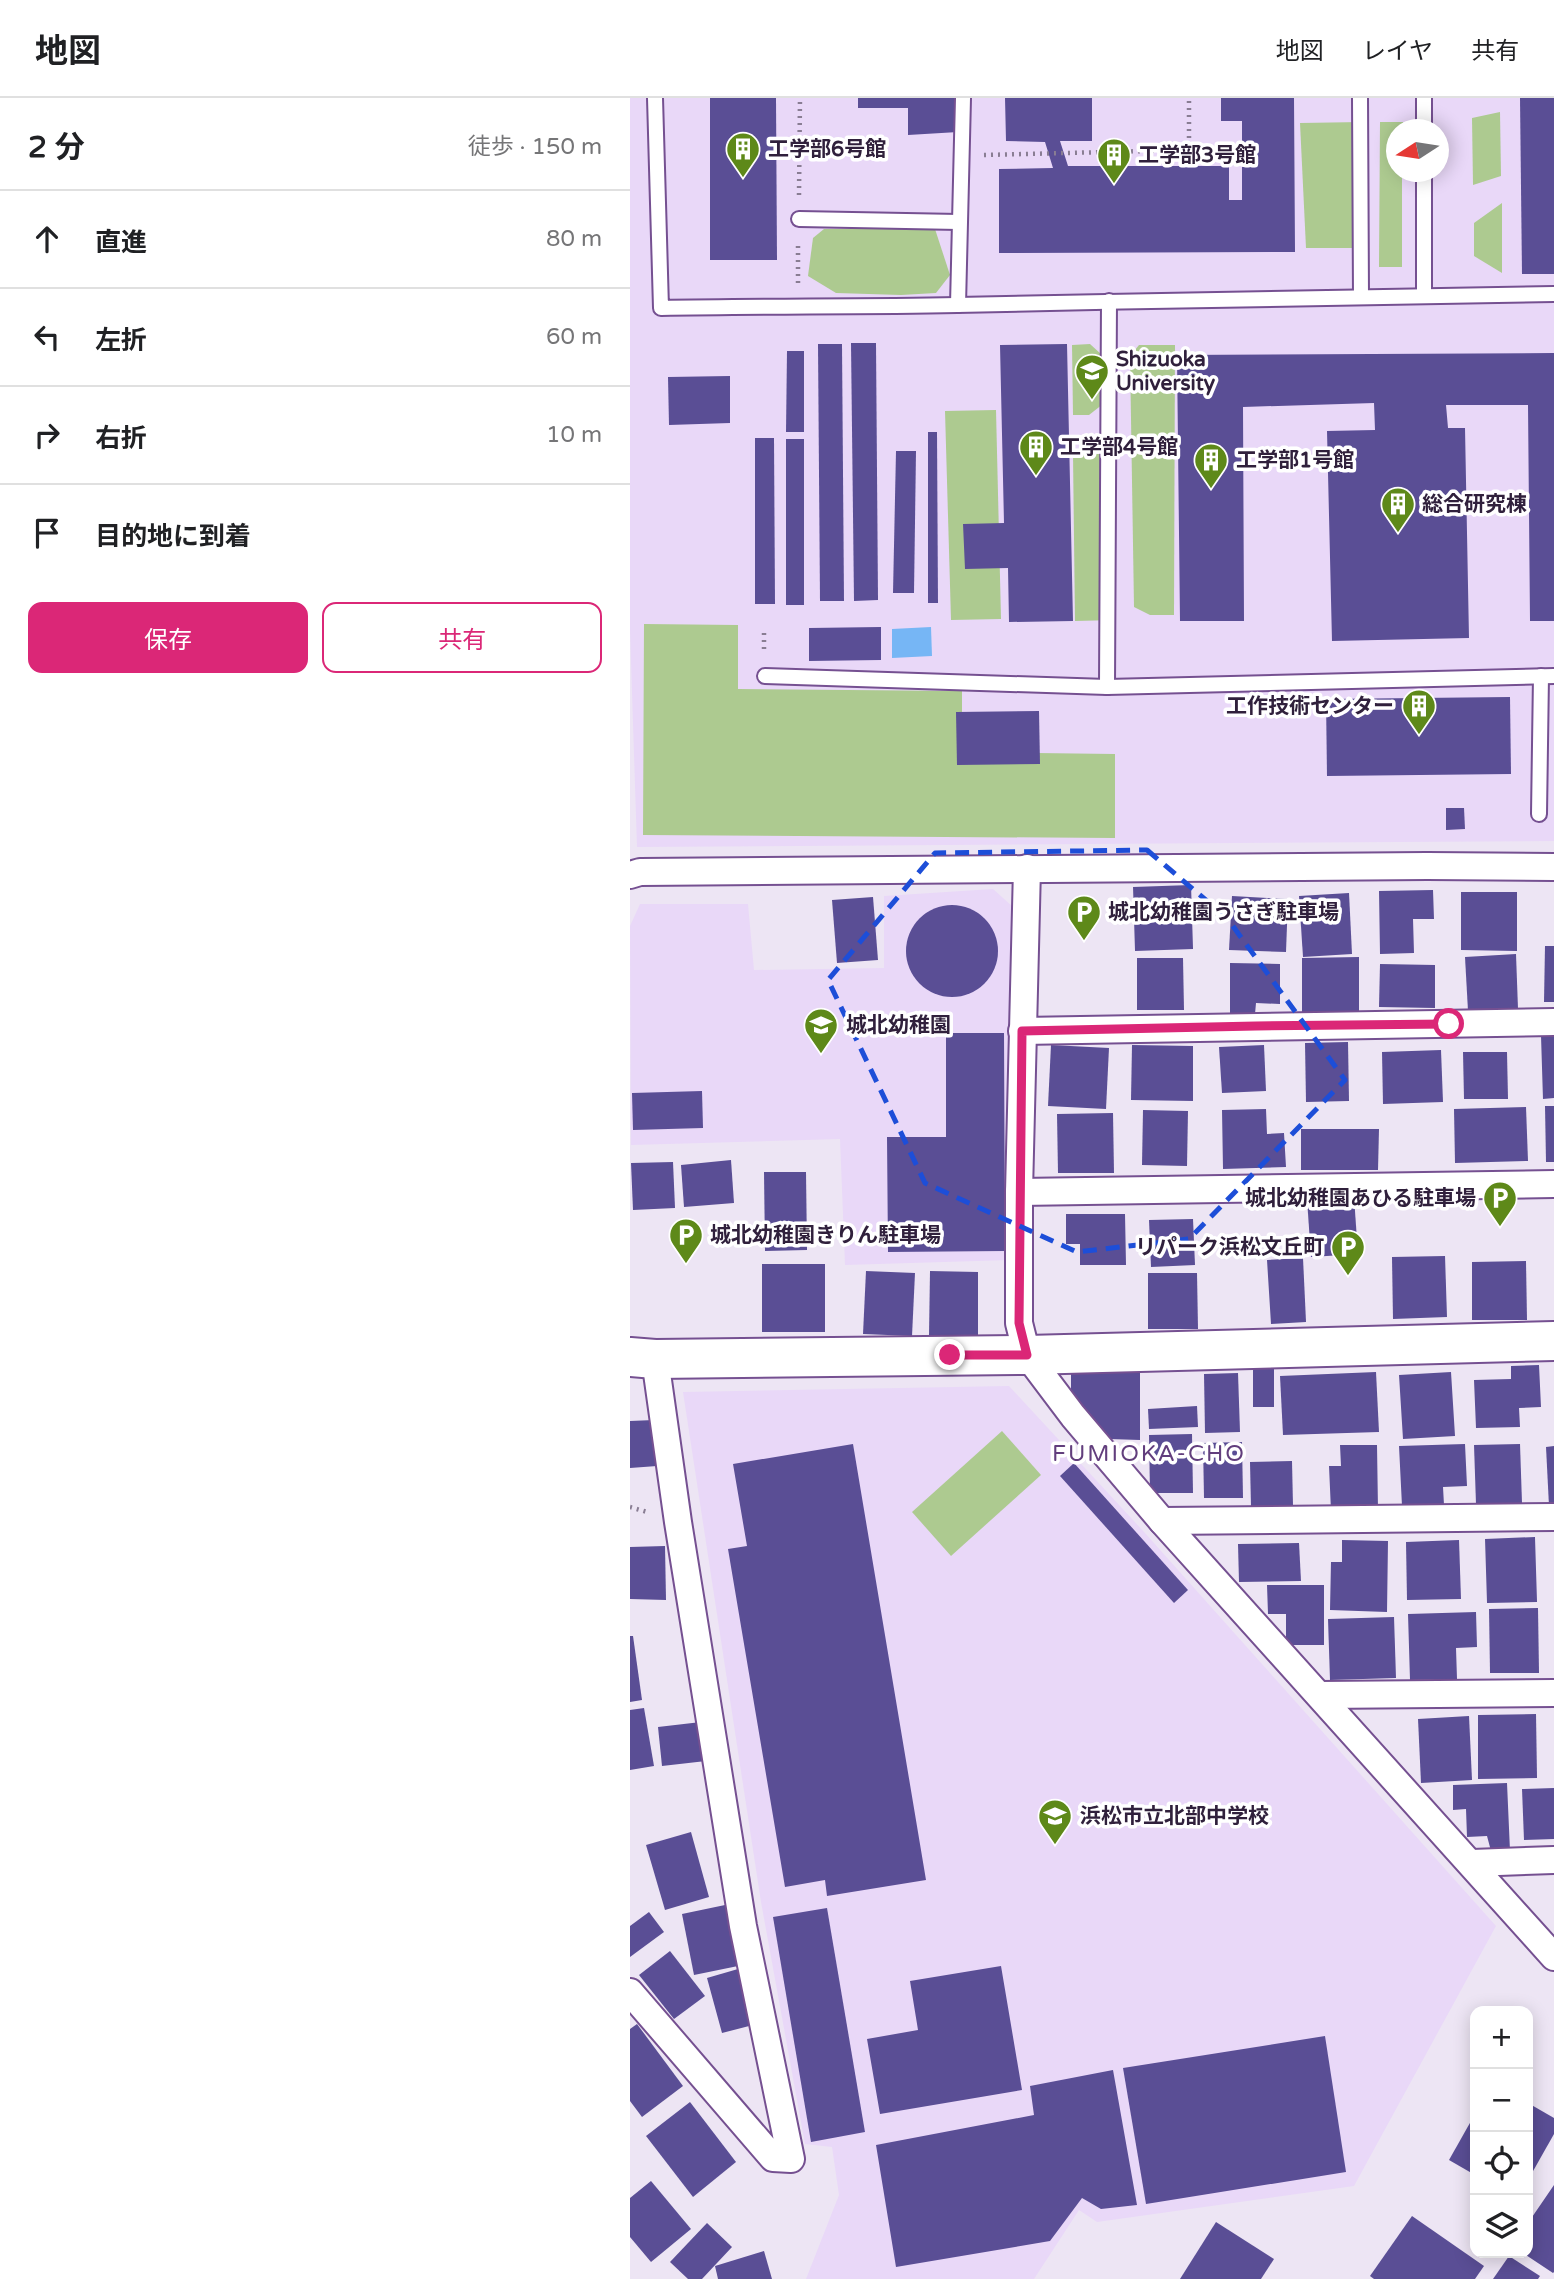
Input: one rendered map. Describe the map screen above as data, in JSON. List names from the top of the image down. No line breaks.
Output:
{"districts":["FUMIOKA-CHO"],"places":{"building":["工学部6号館","工学部3号館","工学部4号館","工学部1号館","総合研究棟","工作技術センター"],"school or university":["Shizuoka University","城北幼稚園","浜松市立北部中学校"],"parking":["城北幼稚園うさぎ駐車場","城北幼稚園あひる駐車場","城北幼稚園きりん駐車場","リパーク浜松文丘町"]},"north":"left","page":{"header":"地図","nav":["地図","レイヤ","共有"],"heading":["2 分","徒歩 · 150 m"],"list":[["直進","80 m"],["左折","60 m"],["右折","10 m"],"目的地に到着"],"buttons":["保存","共有"],"map_buttons":["+","−"]}}
